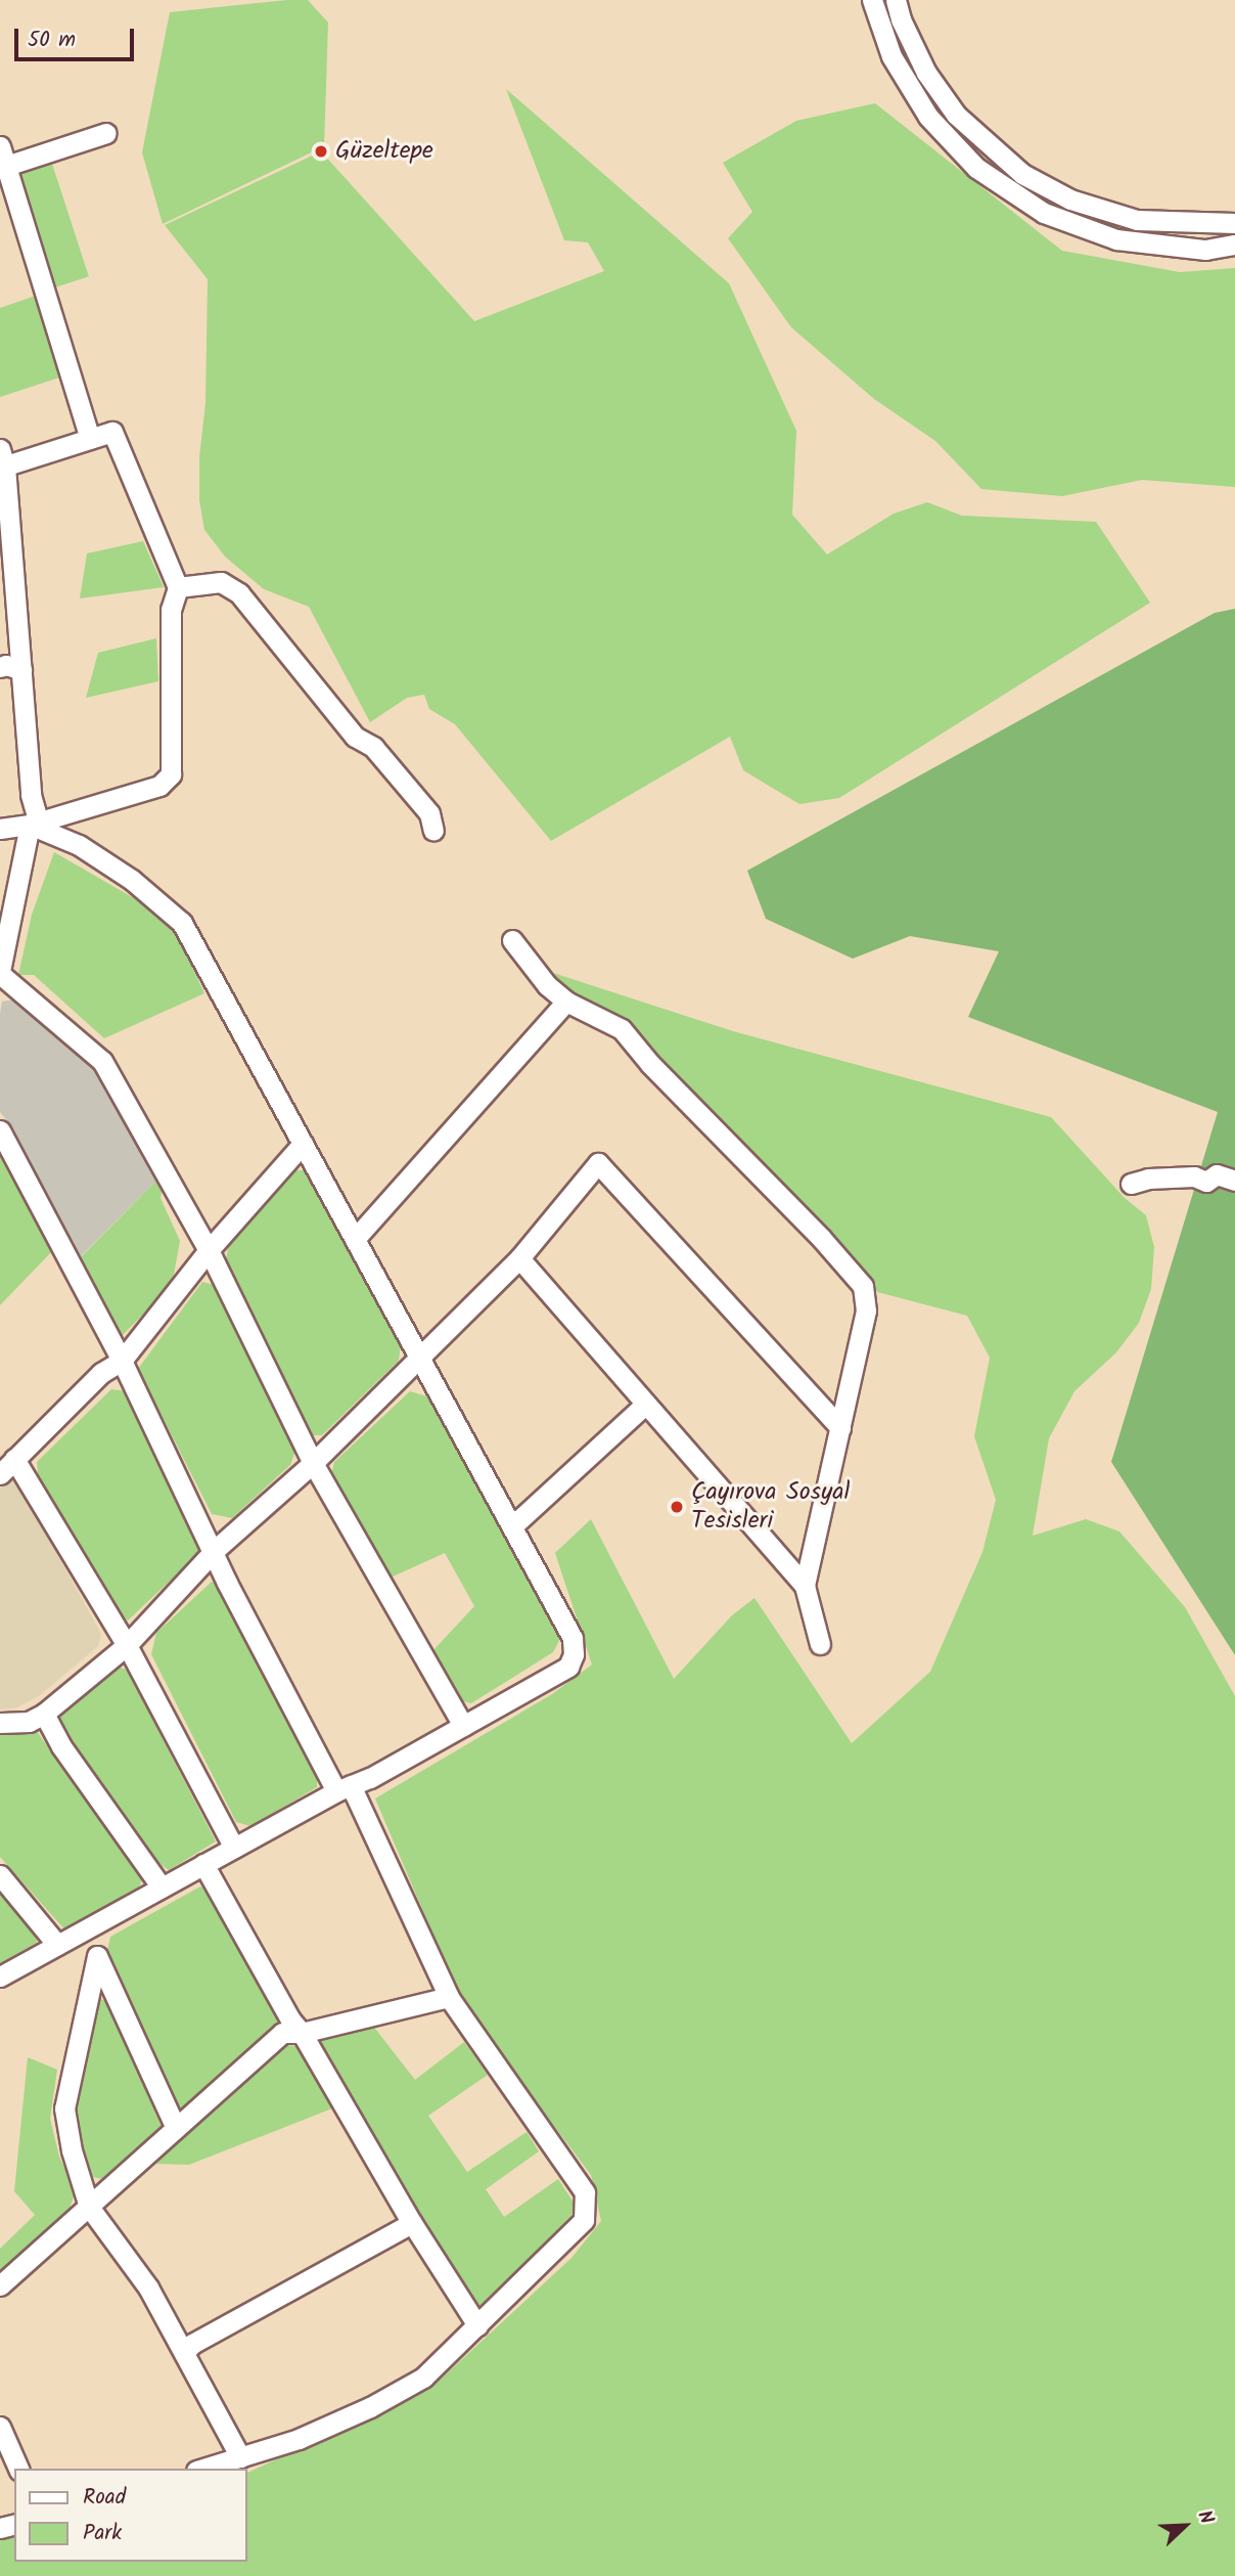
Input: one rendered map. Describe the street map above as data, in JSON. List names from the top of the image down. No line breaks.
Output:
{"places":["Güzeltepe","Çayırova Sosyal Tesisleri"],"legend":["Road","Park"],"scale_bar":"50 m","north":"top right"}
